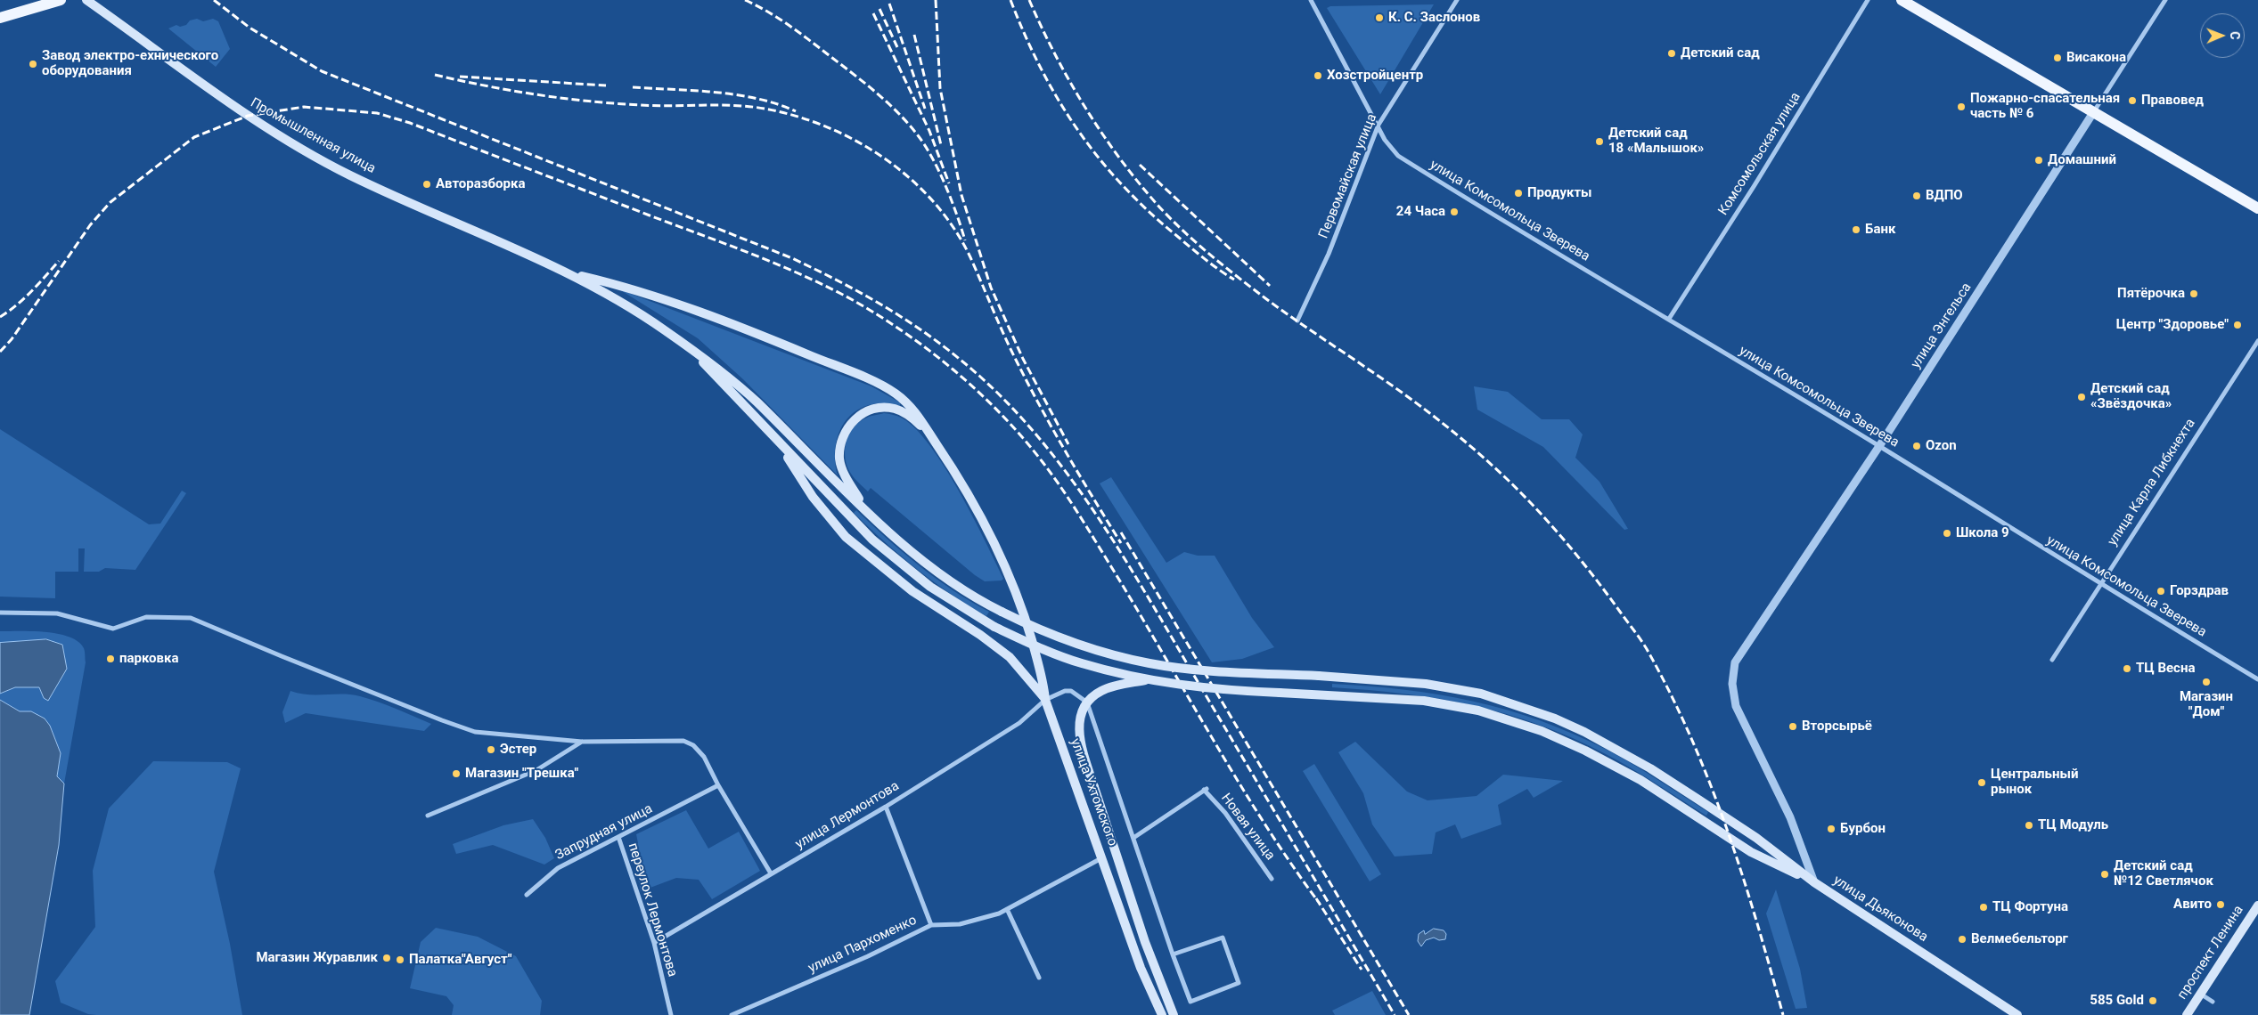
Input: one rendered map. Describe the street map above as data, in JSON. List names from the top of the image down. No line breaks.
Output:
{"streets":{"main road":["Промышленная улица","улица Ухтомского","улица Дьяконова","проспект Ленина"],"street":["Комсомольская улица","Первомайская улица","улица Комсомольца Зверева","улица Энгельса","улица Карла Либкнехта","улица Лермонтова","Новая улица","Запрудная улица","переулок Лермонтова","улица Пархоменко"]},"crossings":[["Комсомольская улица","улица Комсомольца Зверева"],["Первомайская улица","улица Комсомольца Зверева"],["улица Комсомольца Зверева","улица Энгельса"],["улица Комсомольца Зверева","улица Карла Либкнехта"],["улица Энгельса","улица Дьяконова"],["улица Ухтомского","улица Лермонтова"],["улица Ухтомского","улица Пархоменко"],["улица Лермонтова","Новая улица"],["улица Лермонтова","переулок Лермонтова"],["Запрудная улица","переулок Лермонтова"]],"places":["К. С. Заслонов","Детский сад","Висакона","Завод электро-ехнического оборудования","Хозстройцентр","Правовед","Пожарно-спасательная часть № 6","Детский сад 18 «Малышок»","Домашний","Авторазборка","Продукты","ВДПО","24 Часа","Банк","Пятёрочка","Центр \"Здоровье\"","Детский сад «Звёздочка»","Ozon","Школа 9","Горздрав","парковка","ТЦ Весна","Магазин \"Дом\"","Вторсырьё","Эстер","Магазин \"Трешка\"","Центральный рынок","ТЦ Модуль","Бурбон","Детский сад №12 Светлячок","Авито","ТЦ Фортуна","Велмебельторг","Магазин Журавлик","Палатка\"Август\"","585 Gold"],"north":"right"}
